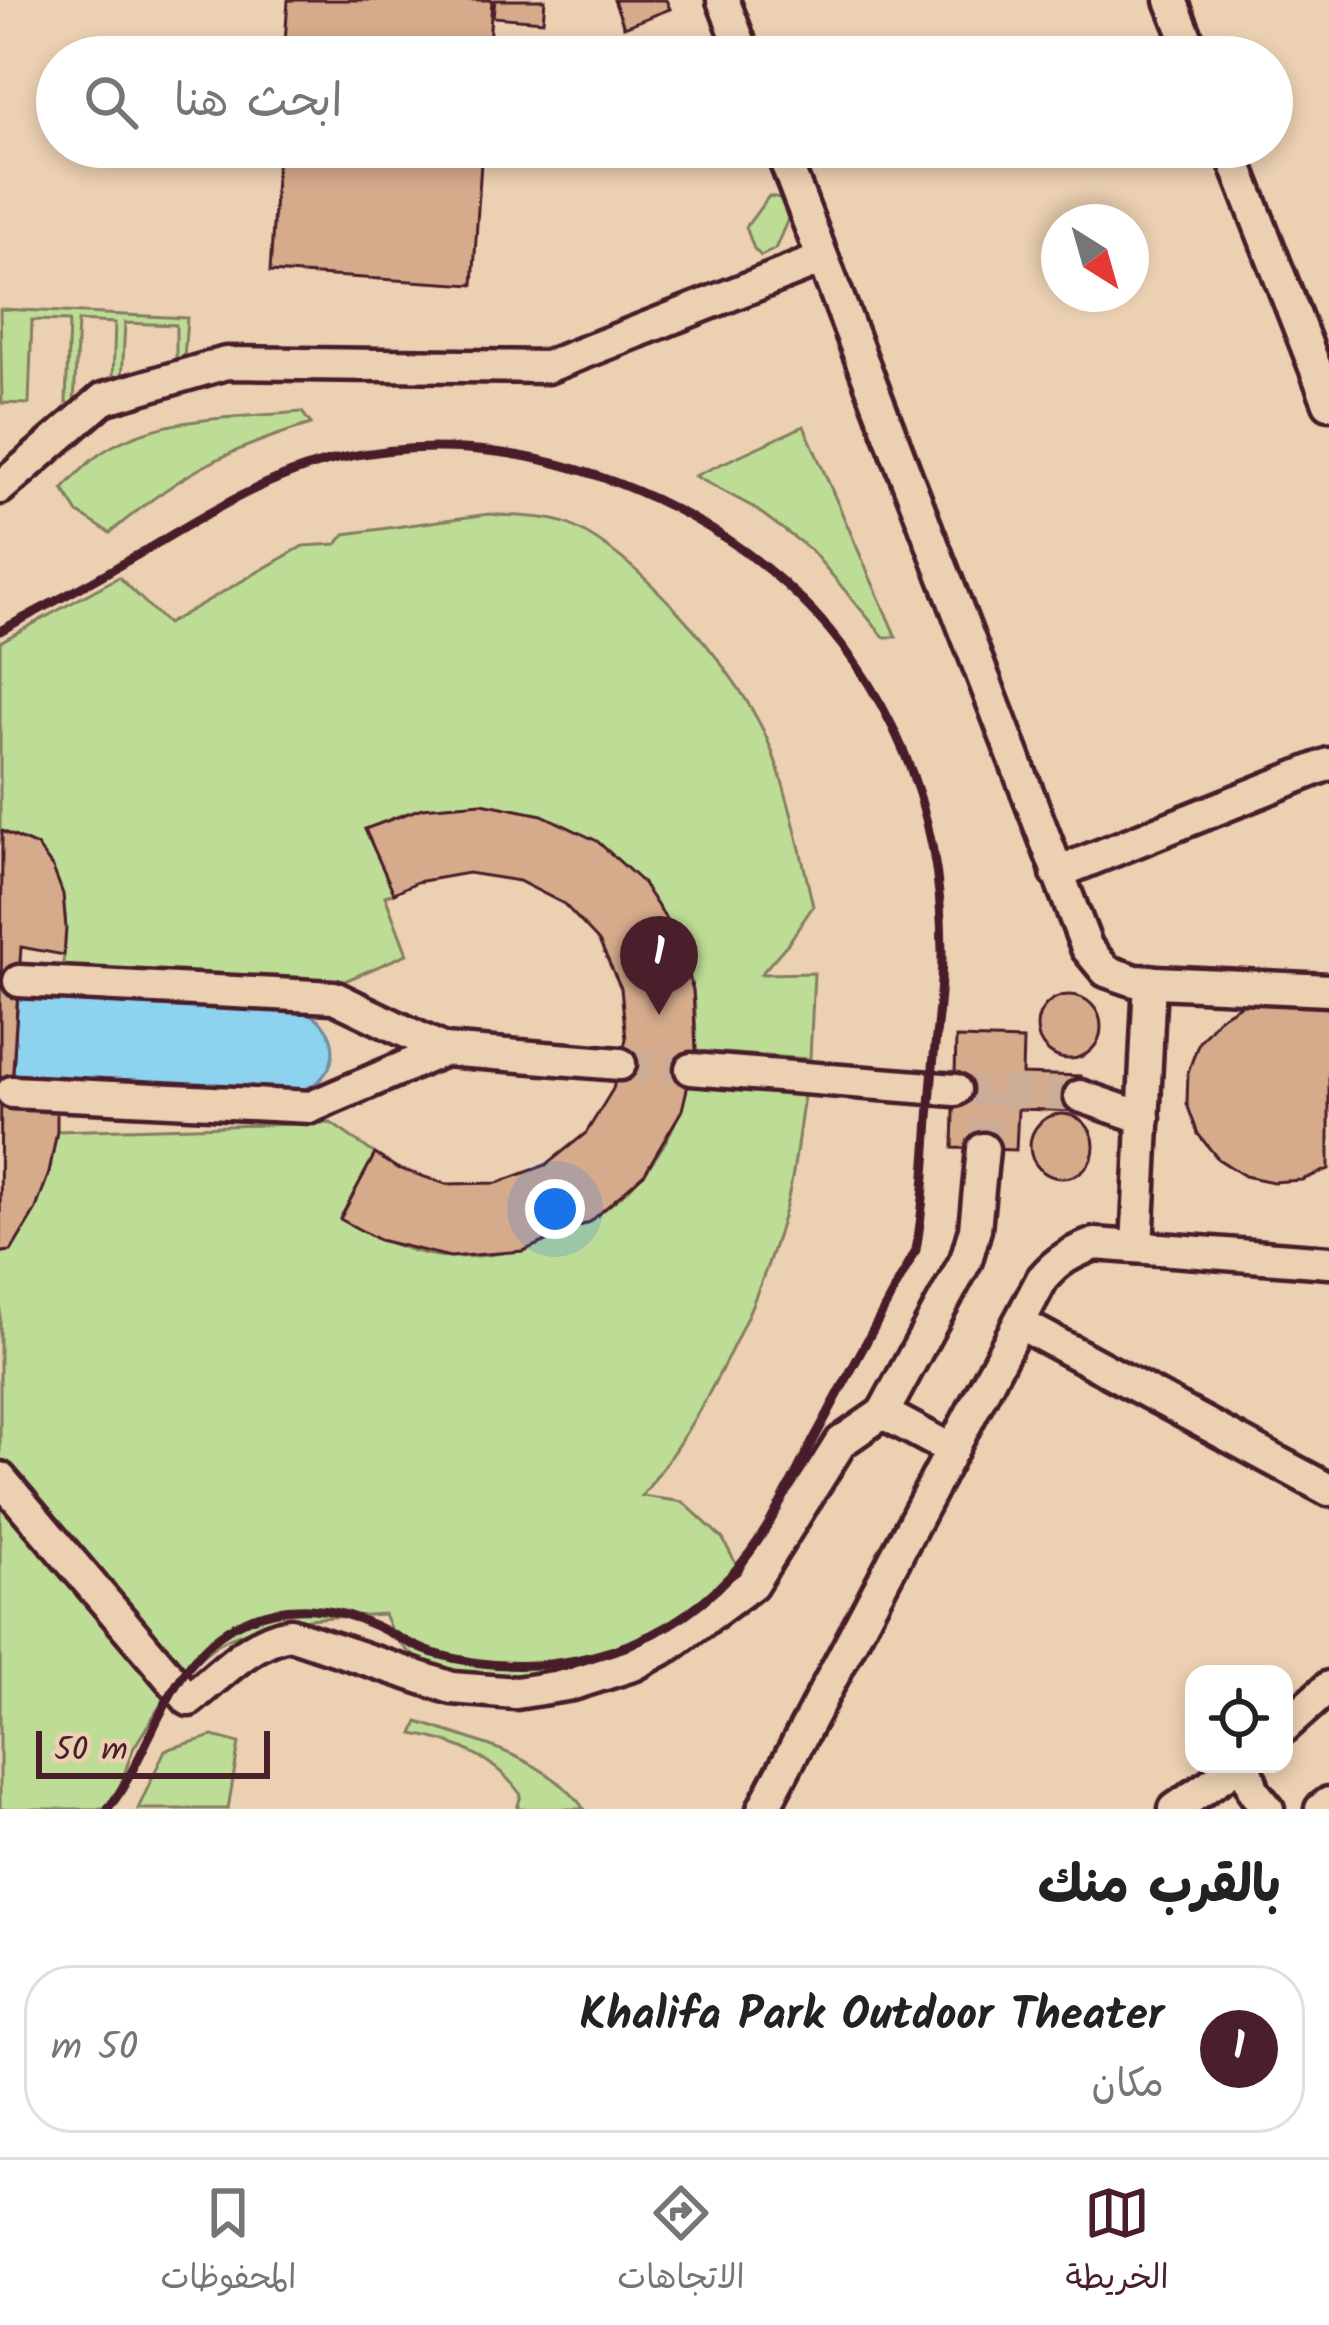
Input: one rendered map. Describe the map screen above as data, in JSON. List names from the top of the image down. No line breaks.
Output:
{"scale_bar":"50 m","north":"bottom right","page":{"search":"ابحث هنا","pins":"1","scale":"50 m","heading":"بالقرب منك","list":[{"mark":"1","name":"Khalifa Park Outdoor Theater","note":"مكان","value":"50 m"}],"nav":["الخريطة","الاتجاهات","المحفوظات"]}}
